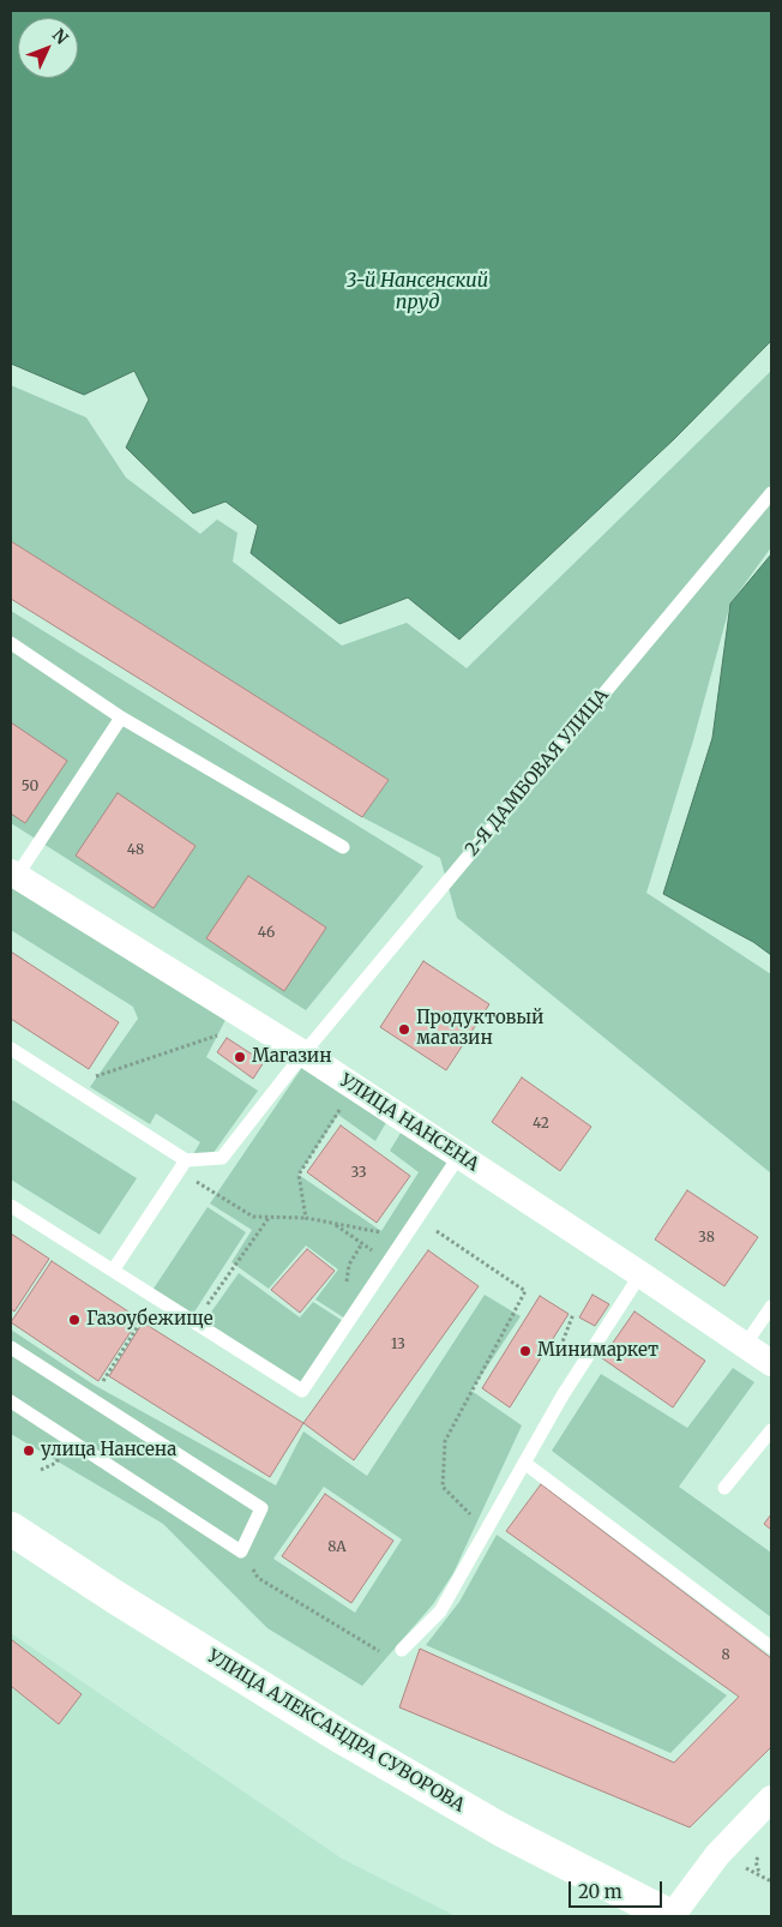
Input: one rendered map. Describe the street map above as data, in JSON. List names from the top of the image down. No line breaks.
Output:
{"streets":{"main road":["УЛИЦА АЛЕКСАНДРА СУВОРОВА"],"street":["УЛИЦА НАНСЕНА"],"lane":["2-Я ДАМБОВАЯ УЛИЦА"]},"crossings":[["2-Я ДАМБОВАЯ УЛИЦА","УЛИЦА НАНСЕНА"]],"water":["3-й Нансенский пруд"],"places":["Продуктовый магазин","Магазин","Газоубежище","Минимаркет","улица Нансена"],"house_numbers":["50","48","46","42","33","38","13","8А","8"],"scale_bar":"20 m","north":"top right"}
